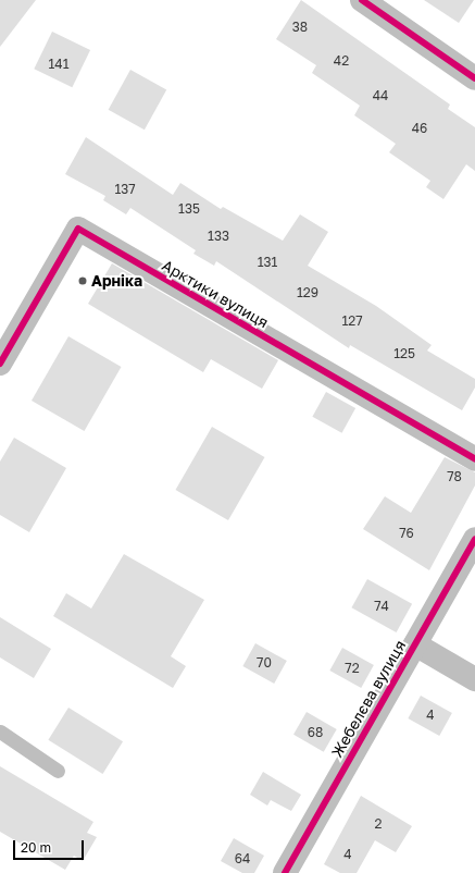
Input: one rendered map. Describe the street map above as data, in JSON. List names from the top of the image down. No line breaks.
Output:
{"streets":{"street":["Арктики вулиця","Жебелєва вулиця"]},"places":["Арніка"],"house_numbers":["38","42","141","44","46","137","135","133","131","129","127","125","78","76","74","70","72","4","68","2","4","64"],"scale_bar":"20 m"}
